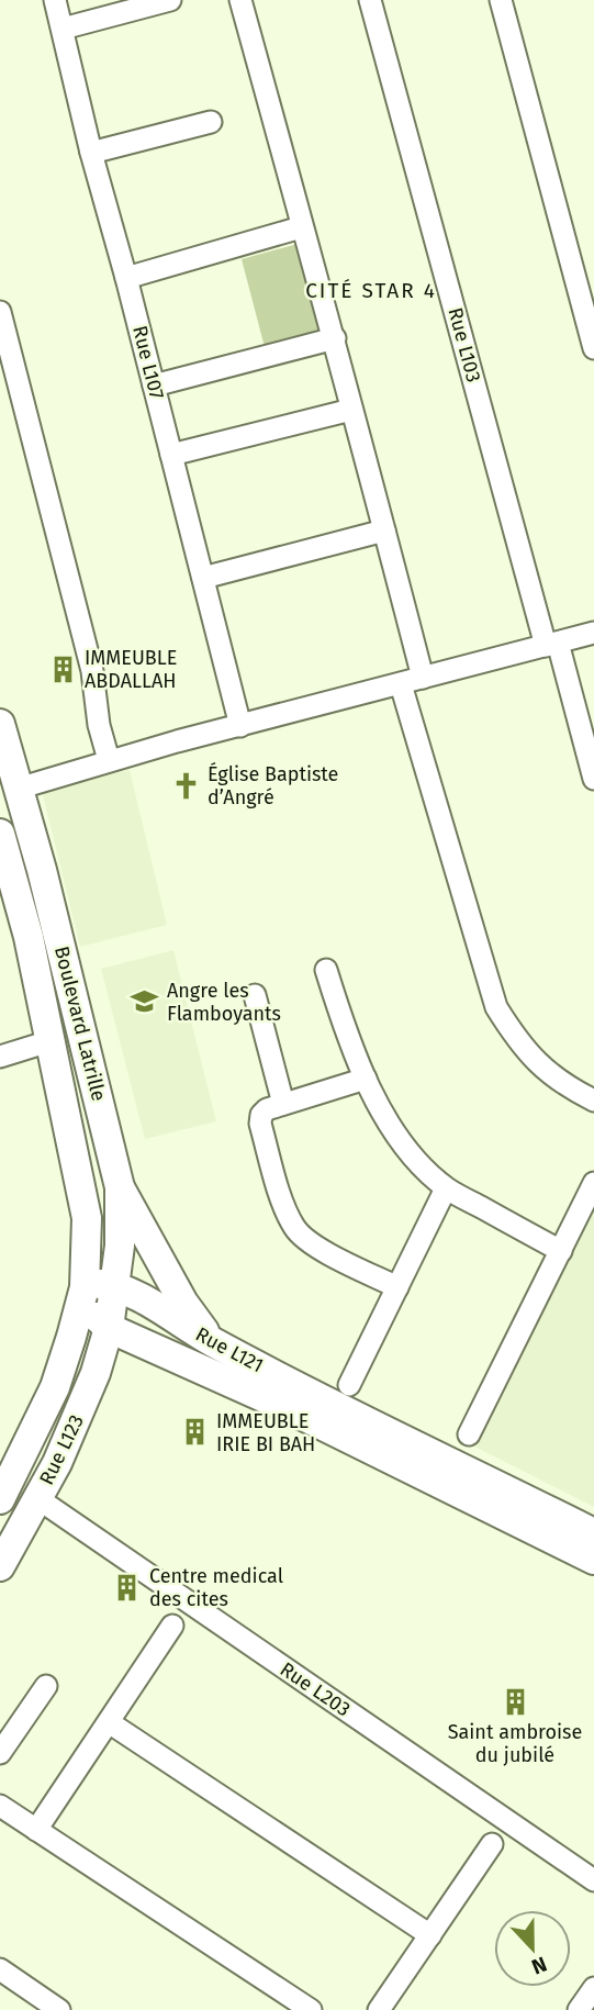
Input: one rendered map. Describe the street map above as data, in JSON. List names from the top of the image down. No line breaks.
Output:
{"streets":{"main road":["Boulevard Latrille","Rue L121","Rue L123"],"street":["Rue L103","Rue L107","Rue L203"]},"crossings":[["Boulevard Latrille","Rue L121"],["Boulevard Latrille","Rue L123"],["Rue L121","Rue L123"],["Rue L123","Rue L203"]],"districts":["CITÉ STAR 4"],"places":{"building":["IMMEUBLE ABDALLAH","IMMEUBLE IRIE BI BAH","Centre medical des cites","Saint ambroise du jubilé"],"church":["Église Baptiste d’Angré"],"school or university":["Angre les Flamboyants"]},"north":"bottom"}
